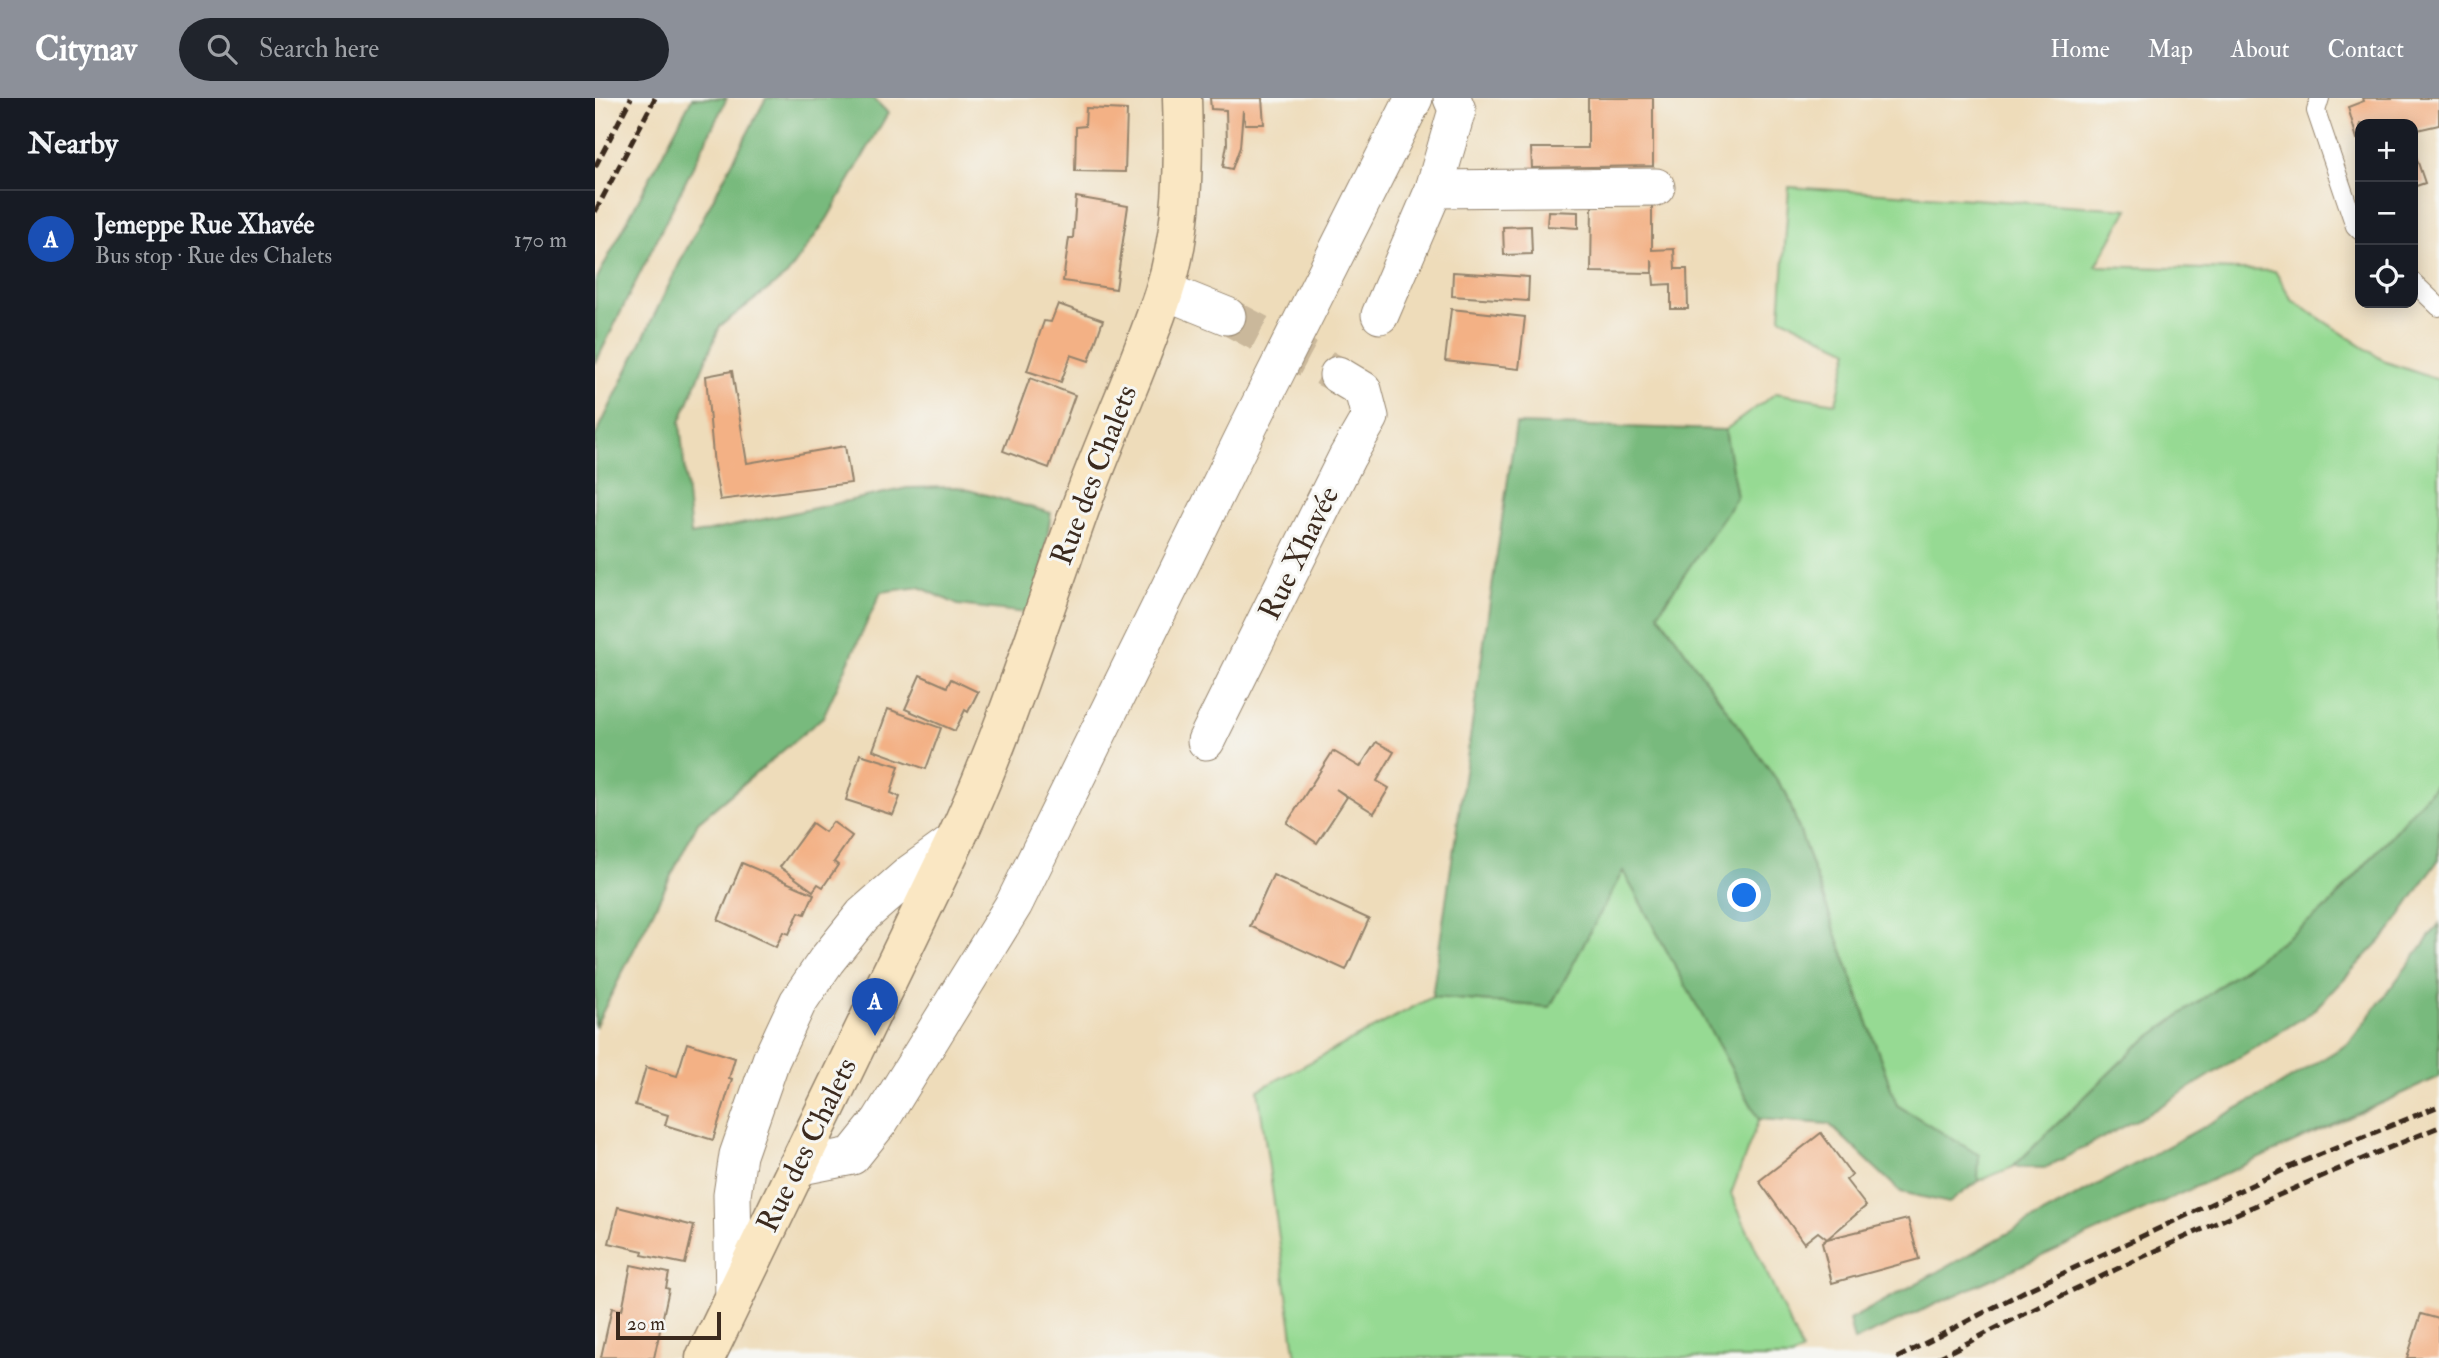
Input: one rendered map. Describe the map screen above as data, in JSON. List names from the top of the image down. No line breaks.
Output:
{"streets":{"street":["Rue des Chalets","Rue Xhavée"]},"scale_bar":"20 m","page":{"header":"Citynav","search":"Search here","nav":["Home","Map","About","Contact"],"heading":"Nearby","map_buttons":["+","−"],"list":[{"mark":"A","name":"Jemeppe Rue Xhavée","note":"Bus stop · Rue des Chalets","value":"170 m"}],"pins":"A","scale":"20 m"}}
